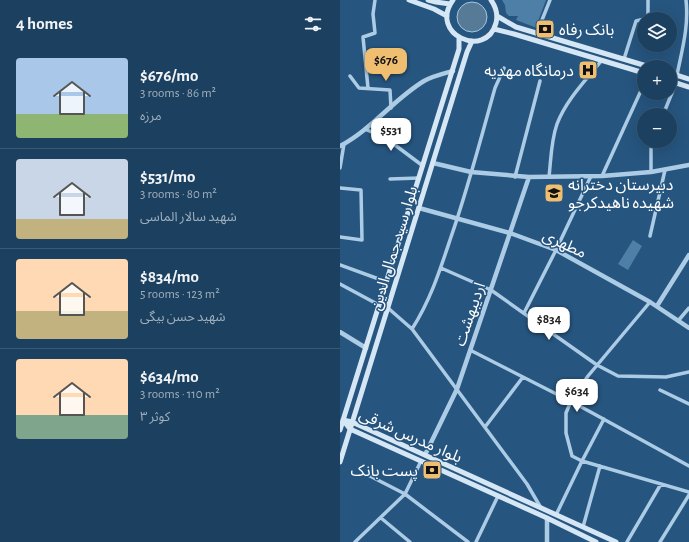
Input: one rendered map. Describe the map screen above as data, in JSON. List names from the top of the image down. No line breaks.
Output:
{"streets":{"main road":["بلوار سید جمال الدین","بلوار مدرس شرقی"],"street":["مطهری","اردیبهشت"]},"crossings":[["مطهری","بلوار سید جمال الدین"],["مطهری","اردیبهشت"],["بلوار سید جمال الدین","بلوار مدرس شرقی"],["اردیبهشت","بلوار مدرس شرقی"]],"places":{"bank":["بانک رفاه","پست بانک"],"hospital":["درمانگاه مهدیه"],"school or university":["دبیرستان دخترانه شهیده ناهیدکرجو"]},"page":{"heading":"4 homes","map_buttons":["+","−"],"list":[{"name":"$676/mo","note":"3 rooms · 86 m² · مرزه"},{"name":"$531/mo","note":"3 rooms · 80 m² · شهید سالار الماسی"},{"name":"$834/mo","note":"5 rooms · 123 m² · شهید حسن بیگی"},{"name":"$634/mo","note":"3 rooms · 110 m² · کوثر ۳"}],"price":["$676","$531","$834","$634"]}}
